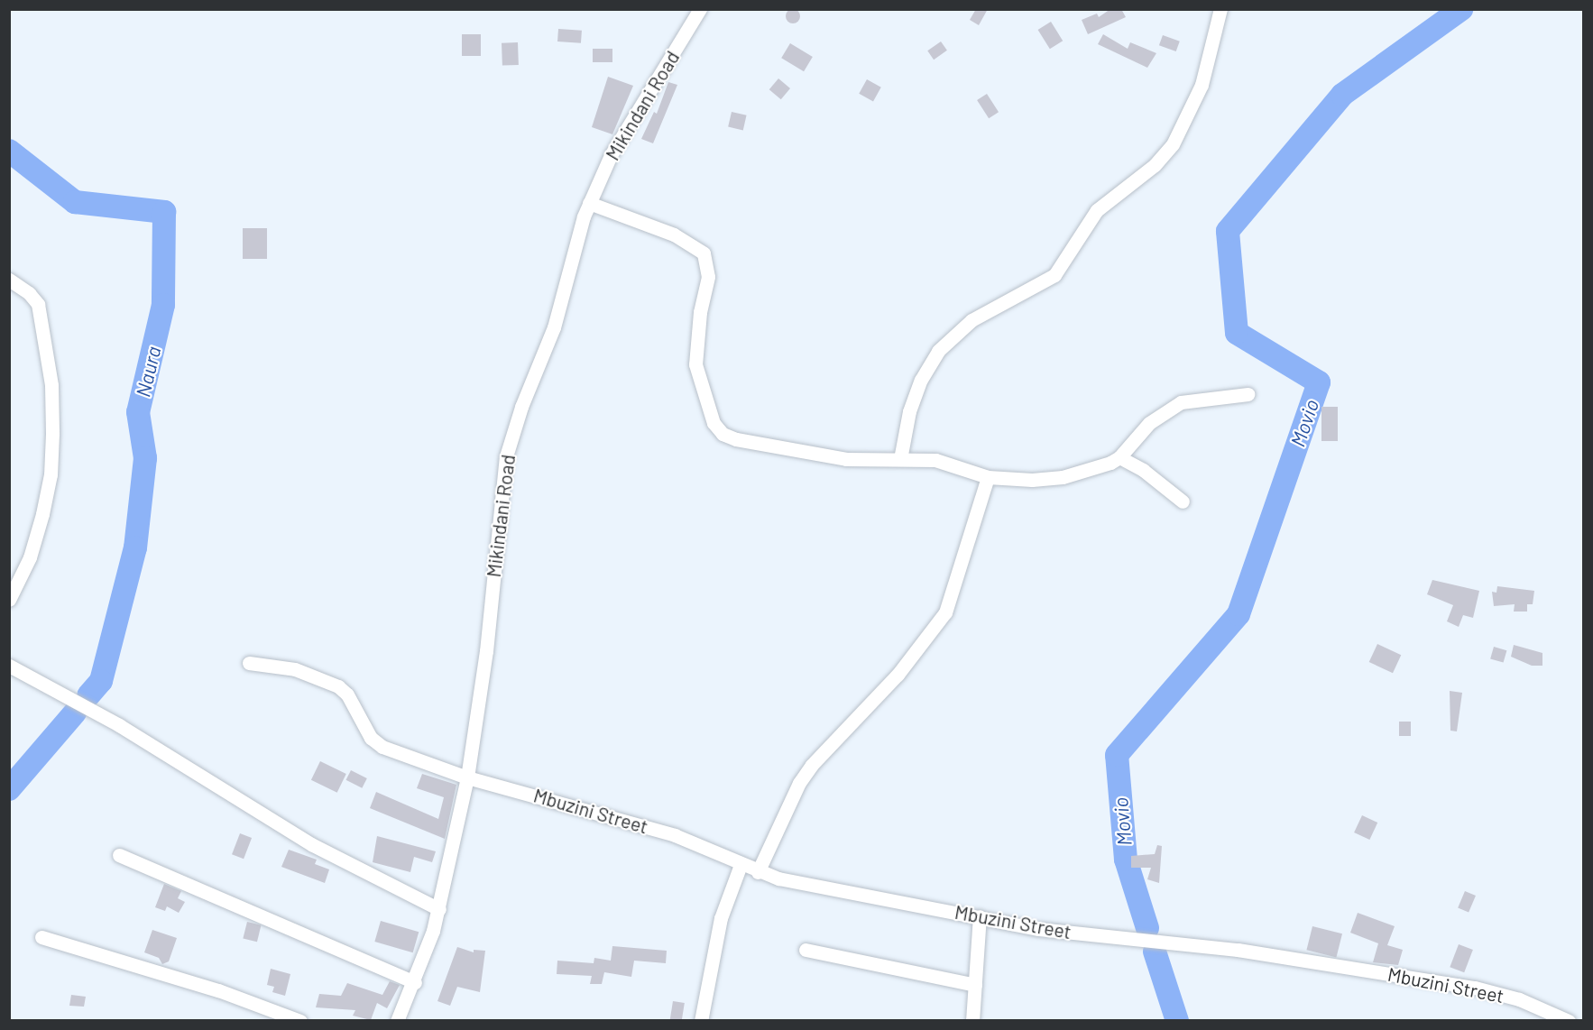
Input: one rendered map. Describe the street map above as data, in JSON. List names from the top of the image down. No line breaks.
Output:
{"streets":{"street":["Mikindani Road","Mbuzini Street"]},"crossings":[["Mikindani Road","Mbuzini Street"]],"water":["Naura","Movio"]}
